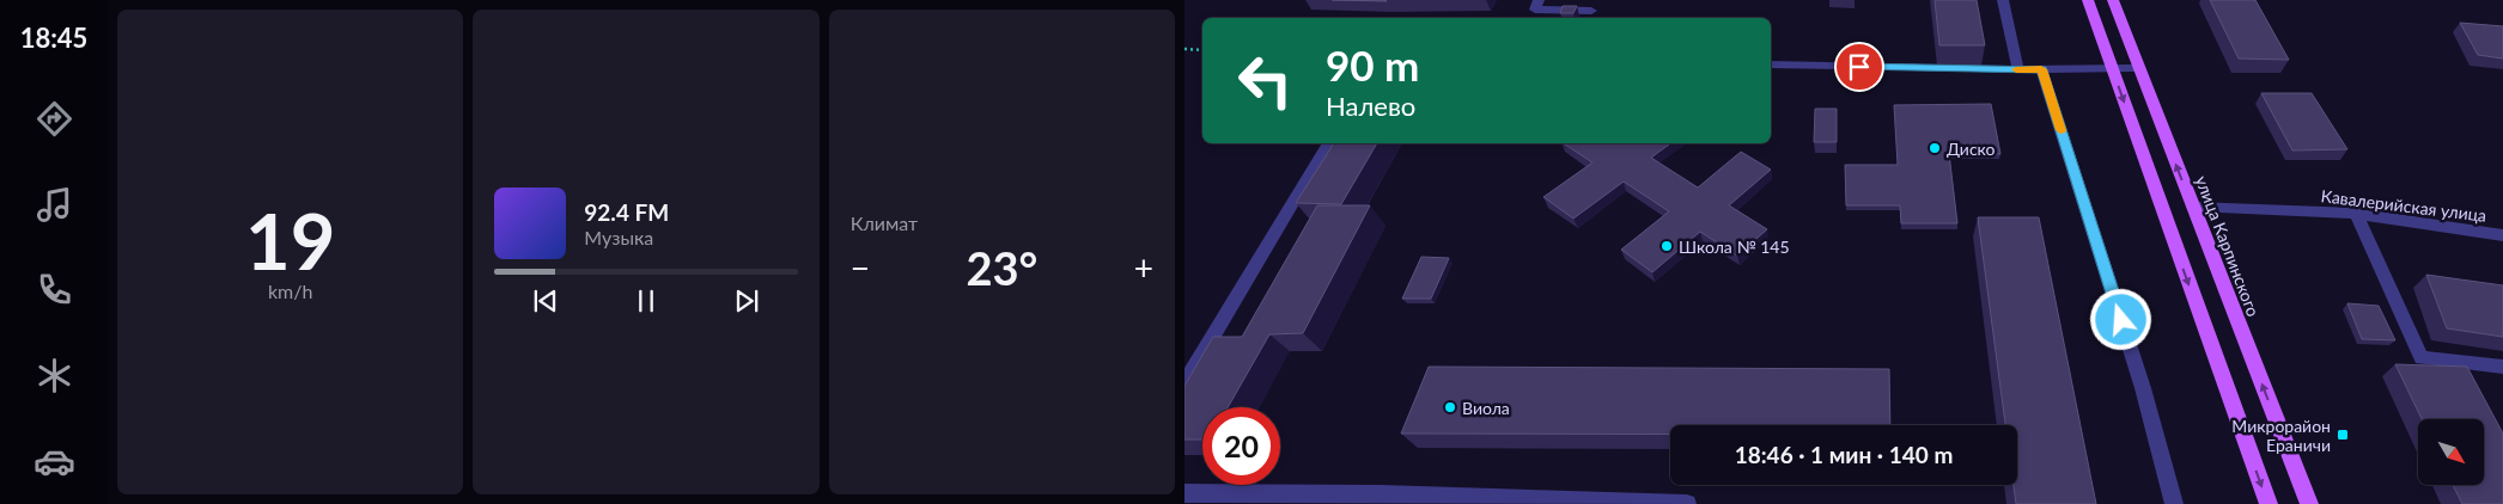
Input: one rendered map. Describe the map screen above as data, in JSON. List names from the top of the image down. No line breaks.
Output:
{"streets":{"main road":["улица Карпинского"],"street":["Кавалерийская улица"]},"crossings":[["Кавалерийская улица","улица Карпинского"]],"places":{"other":["Диско","Школа № 145","Виола"],"transit":["Микрорайон Ераничи"]},"north":"bottom right","page":{"tabs":"18:45","tile":[["19","km/h"],"Климат"],"turn":["90 m","Налево"],"song":["92.4 FM","Музыка"],"heat":["−","23°","+"],"limit":"20","trip":"18:46 · 1 мин · 140 m"}}
